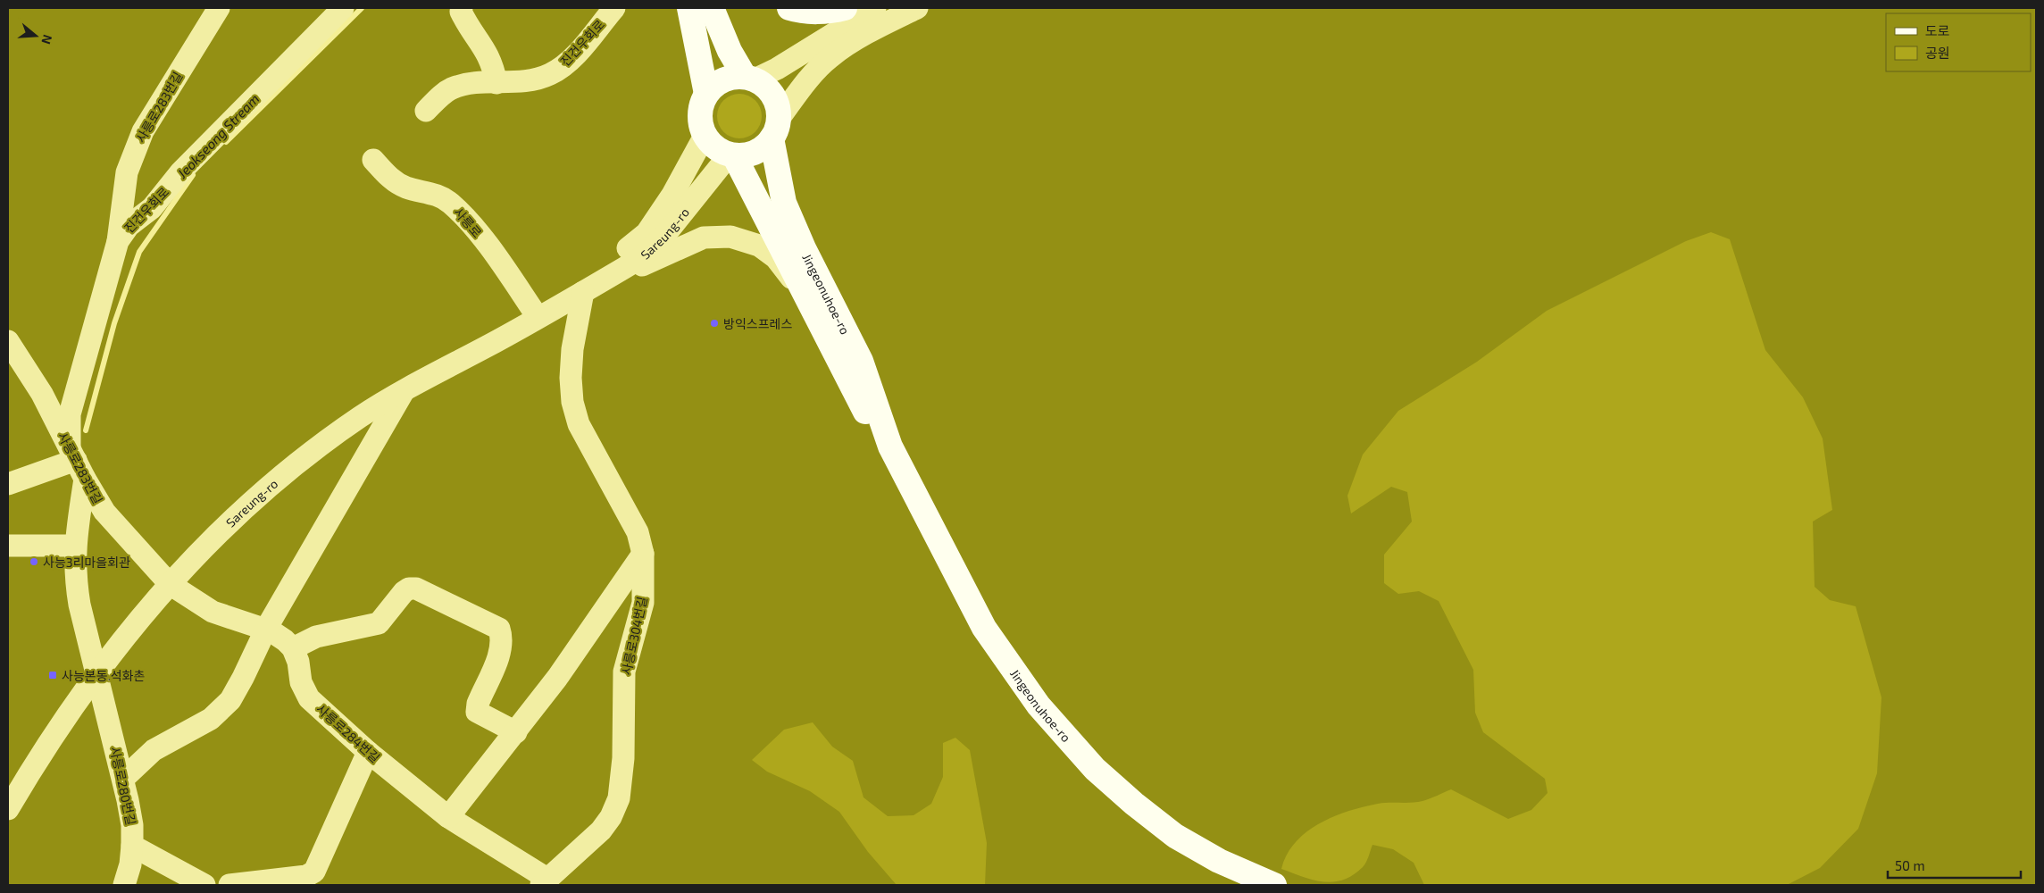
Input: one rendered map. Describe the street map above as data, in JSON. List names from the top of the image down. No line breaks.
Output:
{"streets":{"main road":["Jingeonuhoe-ro"],"street":["진건우회로","사릉로283번길","사릉로","Sareung-ro","사릉로304번길","사릉로284번길","사릉로280번길"]},"crossings":[["진건우회로","사릉로283번길"],["진건우회로","사릉로280번길"],["사릉로283번길","Sareung-ro"],["사릉로","Sareung-ro"],["Sareung-ro","Jingeonuhoe-ro"],["Sareung-ro","사릉로304번길"],["Sareung-ro","사릉로280번길"],["사릉로304번길","사릉로284번길"]],"water":["Jeokseong Stream"],"places":{"other":["방익스프레스","사능3리마을회관"],"transit":["사능본동.석화촌"]},"legend":["도로","공원"],"scale_bar":"50 m","north":"right"}
